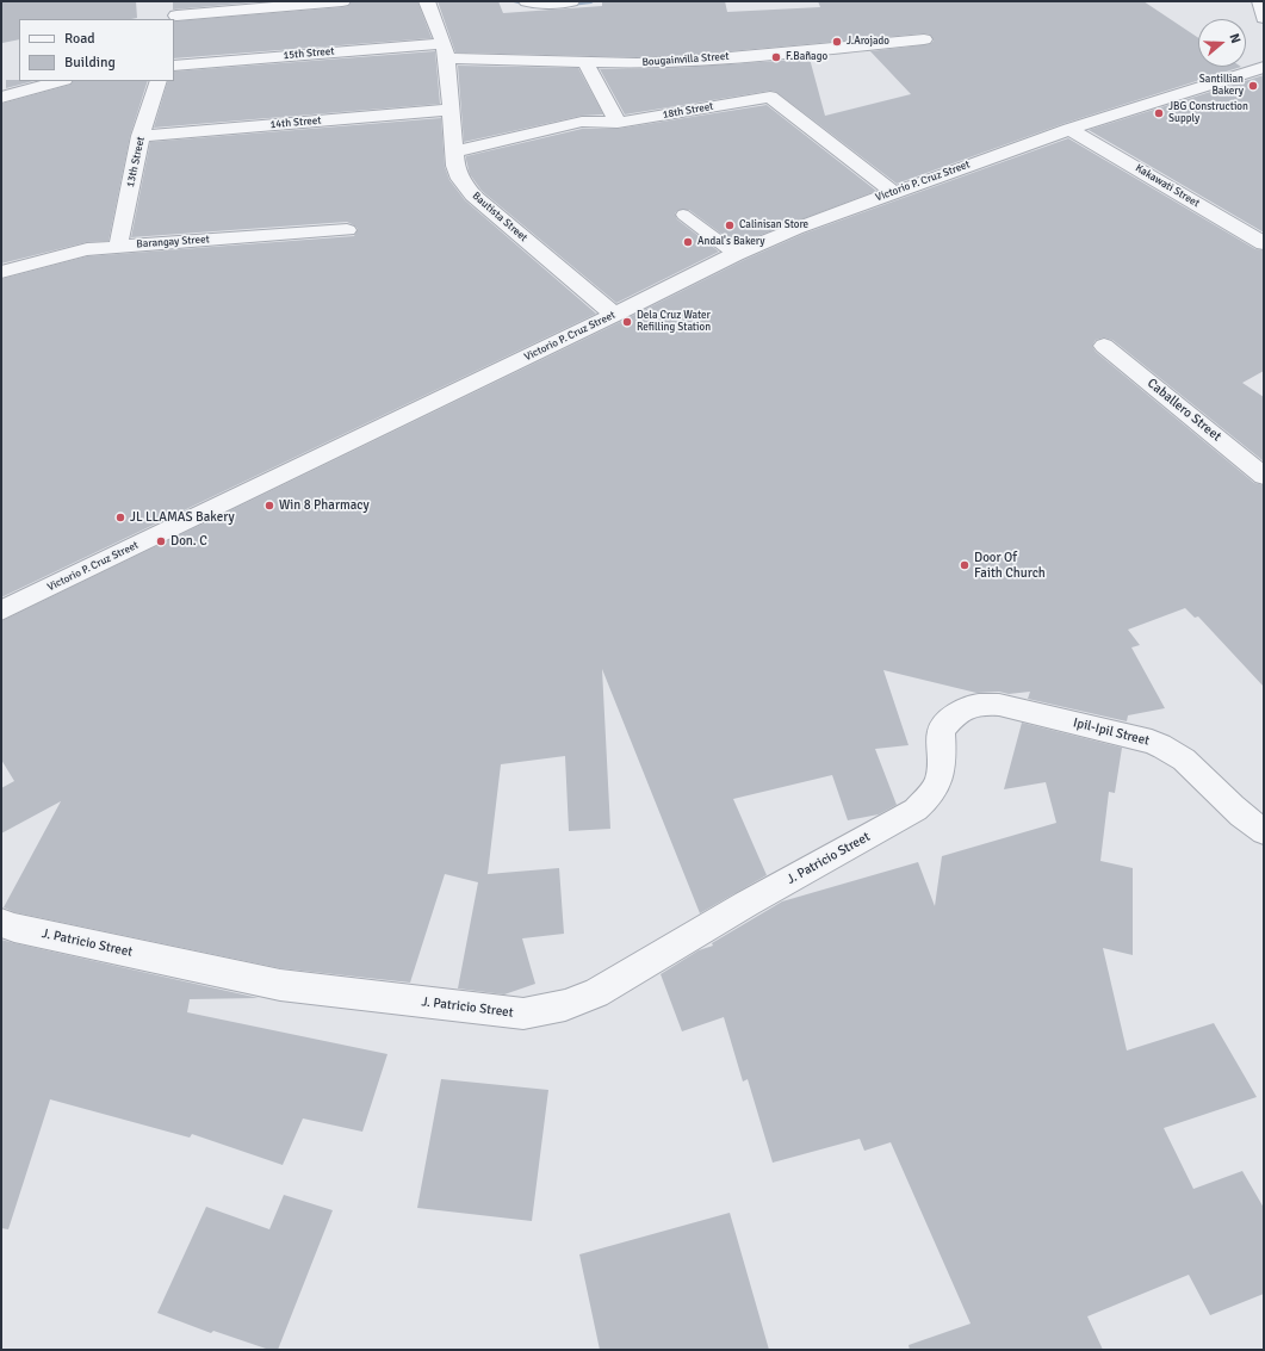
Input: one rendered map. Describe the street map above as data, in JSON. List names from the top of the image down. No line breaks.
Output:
{"streets":{"street":["15th Street","Bougainvilla Street","18th Street","14th Street","13th Street","Victorio P. Cruz Street","Kakawati Street","Bautista Street","Barangay Street","Caballero Street","Ipil-Ipil Street","J. Patricio Street"]},"crossings":[["15th Street","Bougainvilla Street"],["15th Street","Bautista Street"],["Bougainvilla Street","Bautista Street"],["18th Street","Victorio P. Cruz Street"],["18th Street","Bautista Street"],["14th Street","13th Street"],["14th Street","Bautista Street"],["13th Street","Barangay Street"],["Victorio P. Cruz Street","Kakawati Street"],["Victorio P. Cruz Street","Bautista Street"],["Ipil-Ipil Street","J. Patricio Street"]],"places":["J.Arojado","F.Bañago","Santillian Bakery","JBG Construction Supply","Calinisan Store","Andal's Bakery","Dela Cruz Water Refilling Station","Win 8 Pharmacy","JL LLAMAS Bakery","Don. C","Door Of Faith Church"],"legend":["Road","Building"],"north":"right"}
